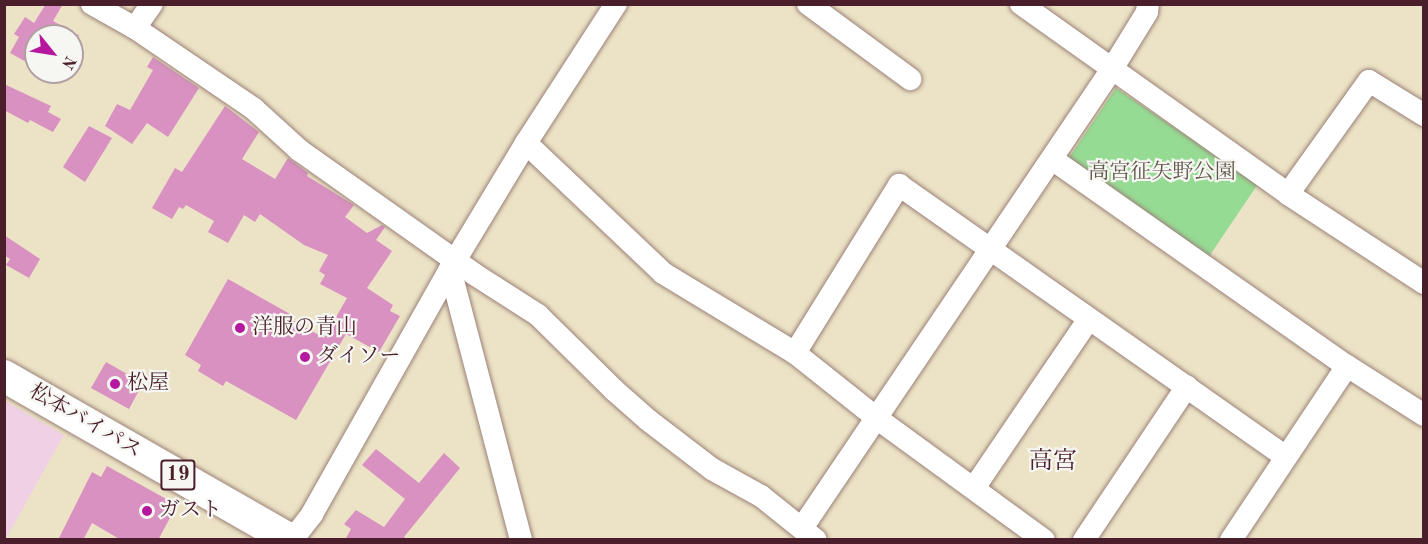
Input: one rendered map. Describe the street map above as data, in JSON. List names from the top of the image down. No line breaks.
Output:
{"streets":{"highway":["松本バイパス","19"]},"districts":["高宮"],"parks":["高宮征矢野公園"],"places":["洋服の青山","ダイソー","松屋","ガスト"],"north":"bottom right"}
